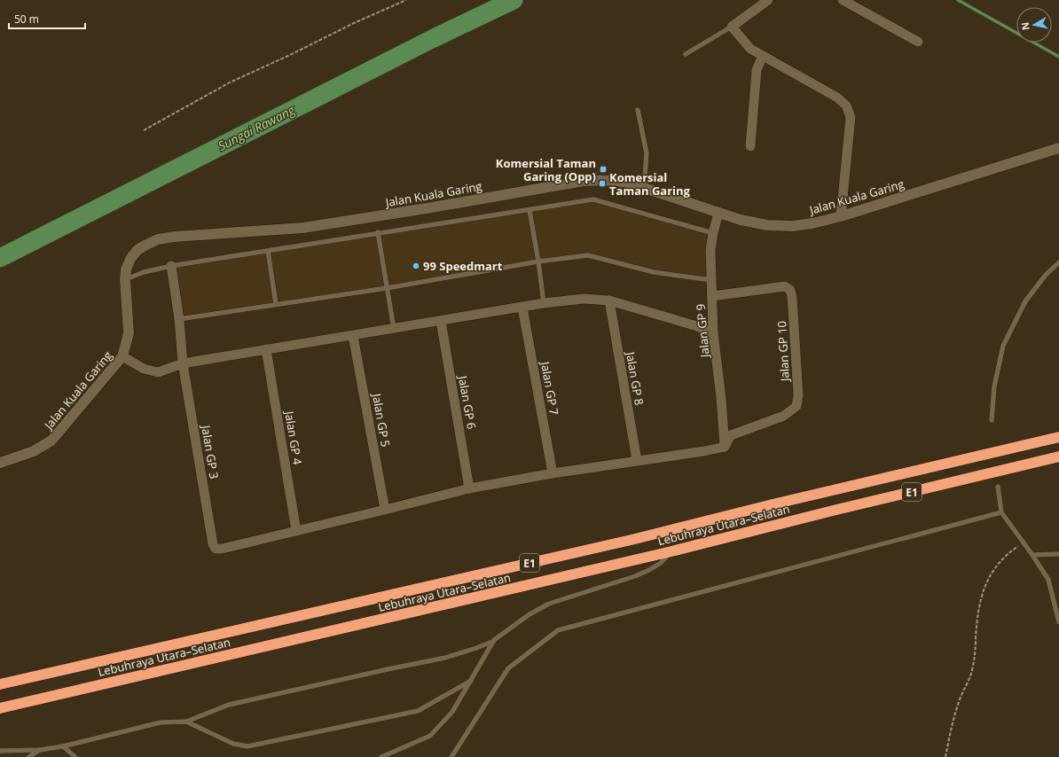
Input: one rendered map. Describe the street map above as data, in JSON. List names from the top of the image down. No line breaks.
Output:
{"streets":{"highway":["E1","Lebuhraya Utara–Selatan"],"street":["Jalan Kuala Garing","Jalan GP 9","Jalan GP 10","Jalan GP 8","Jalan GP 7","Jalan GP 6","Jalan GP 5","Jalan GP 4","Jalan GP 3"]},"crossings":[["Jalan Kuala Garing","Jalan GP 9"],["Jalan GP 9","Jalan GP 10"],["Jalan GP 4","Jalan GP 3"]],"water":["Sungai Rawang"],"places":{"transit":["Komersial Taman Garing (Opp)","Komersial Taman Garing"],"other":["99 Speedmart"]},"scale_bar":"50 m","north":"left"}
